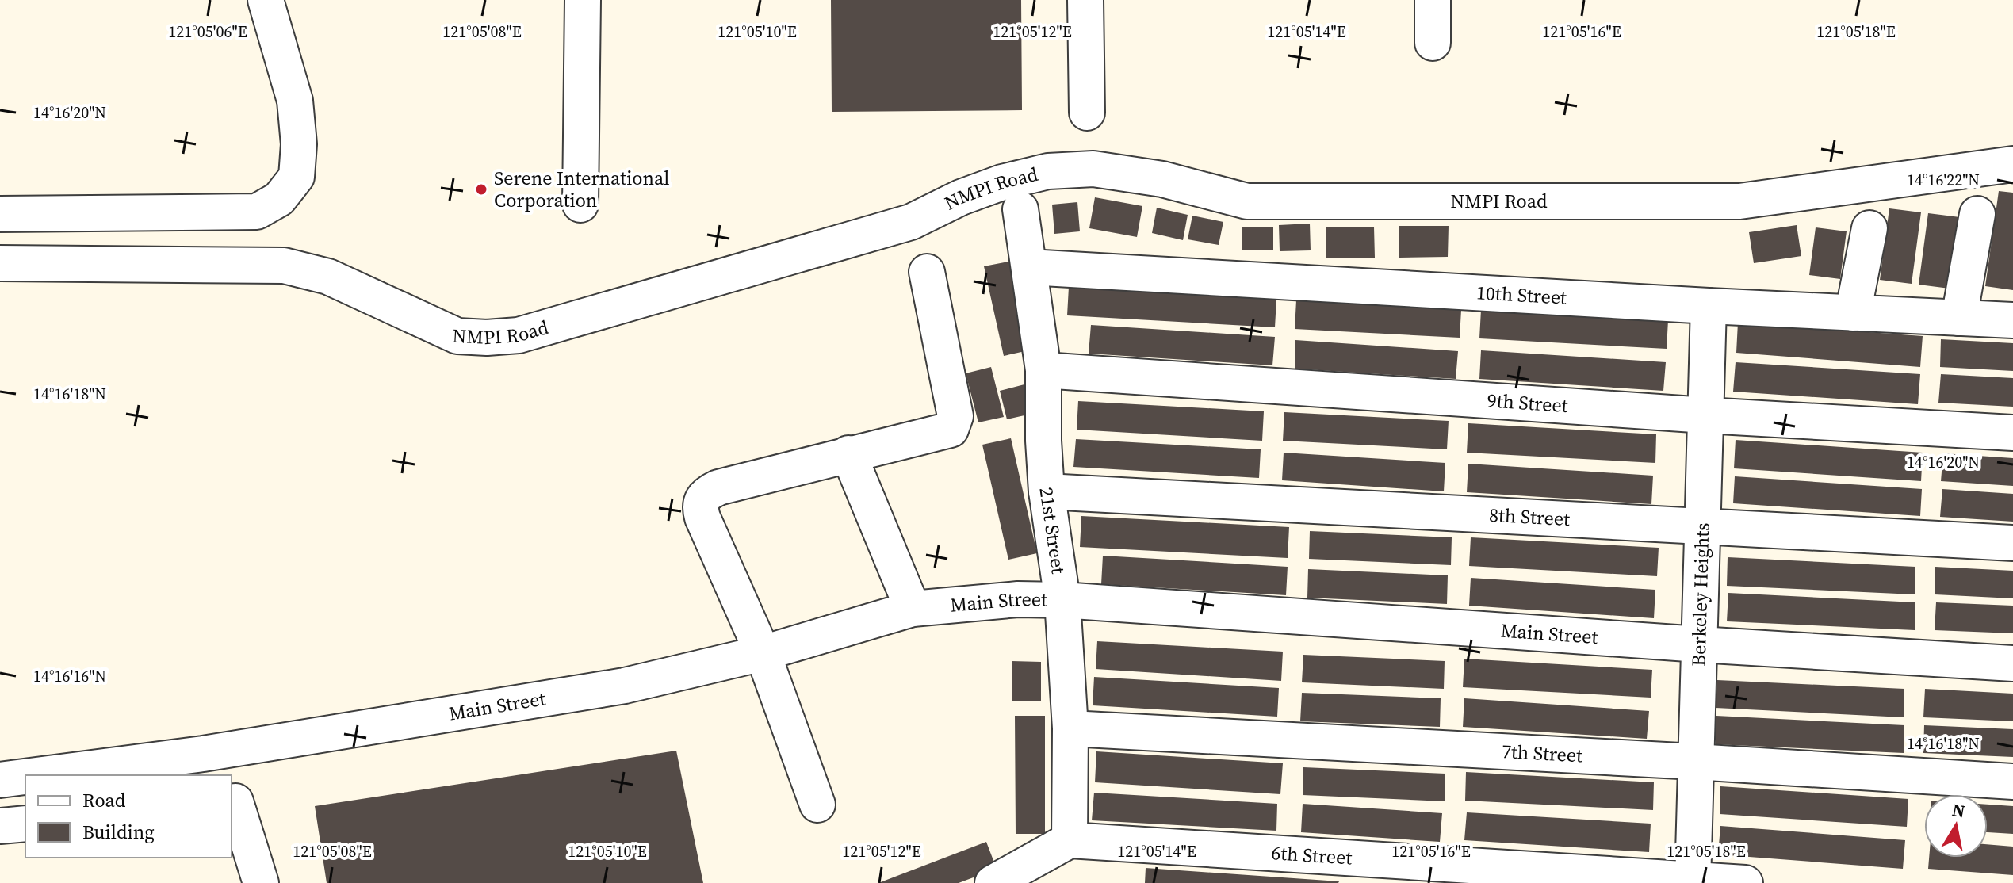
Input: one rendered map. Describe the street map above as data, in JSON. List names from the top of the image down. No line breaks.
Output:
{"streets":{"street":["NMPI Road","10th Street","9th Street","8th Street","21st Street","Berkeley Heights","Main Street","7th Street","6th Street"]},"crossings":[["10th Street","21st Street"],["10th Street","Berkeley Heights"],["9th Street","21st Street"],["9th Street","Berkeley Heights"],["8th Street","21st Street"],["8th Street","Berkeley Heights"],["21st Street","Main Street"],["21st Street","7th Street"],["21st Street","6th Street"],["Berkeley Heights","Main Street"],["Berkeley Heights","7th Street"],["Berkeley Heights","6th Street"]],"places":["Serene International Corporation"],"legend":["Road","Building"],"north":"top","coordinates":["121°05'18\"E","121°05'06\"E","121°05'08\"E","121°05'10\"E","121°05'12\"E","121°05'14\"E","121°05'16\"E","14°16'20\"N","14°16'22\"N","14°16'18\"N","14°16'16\"N"]}
